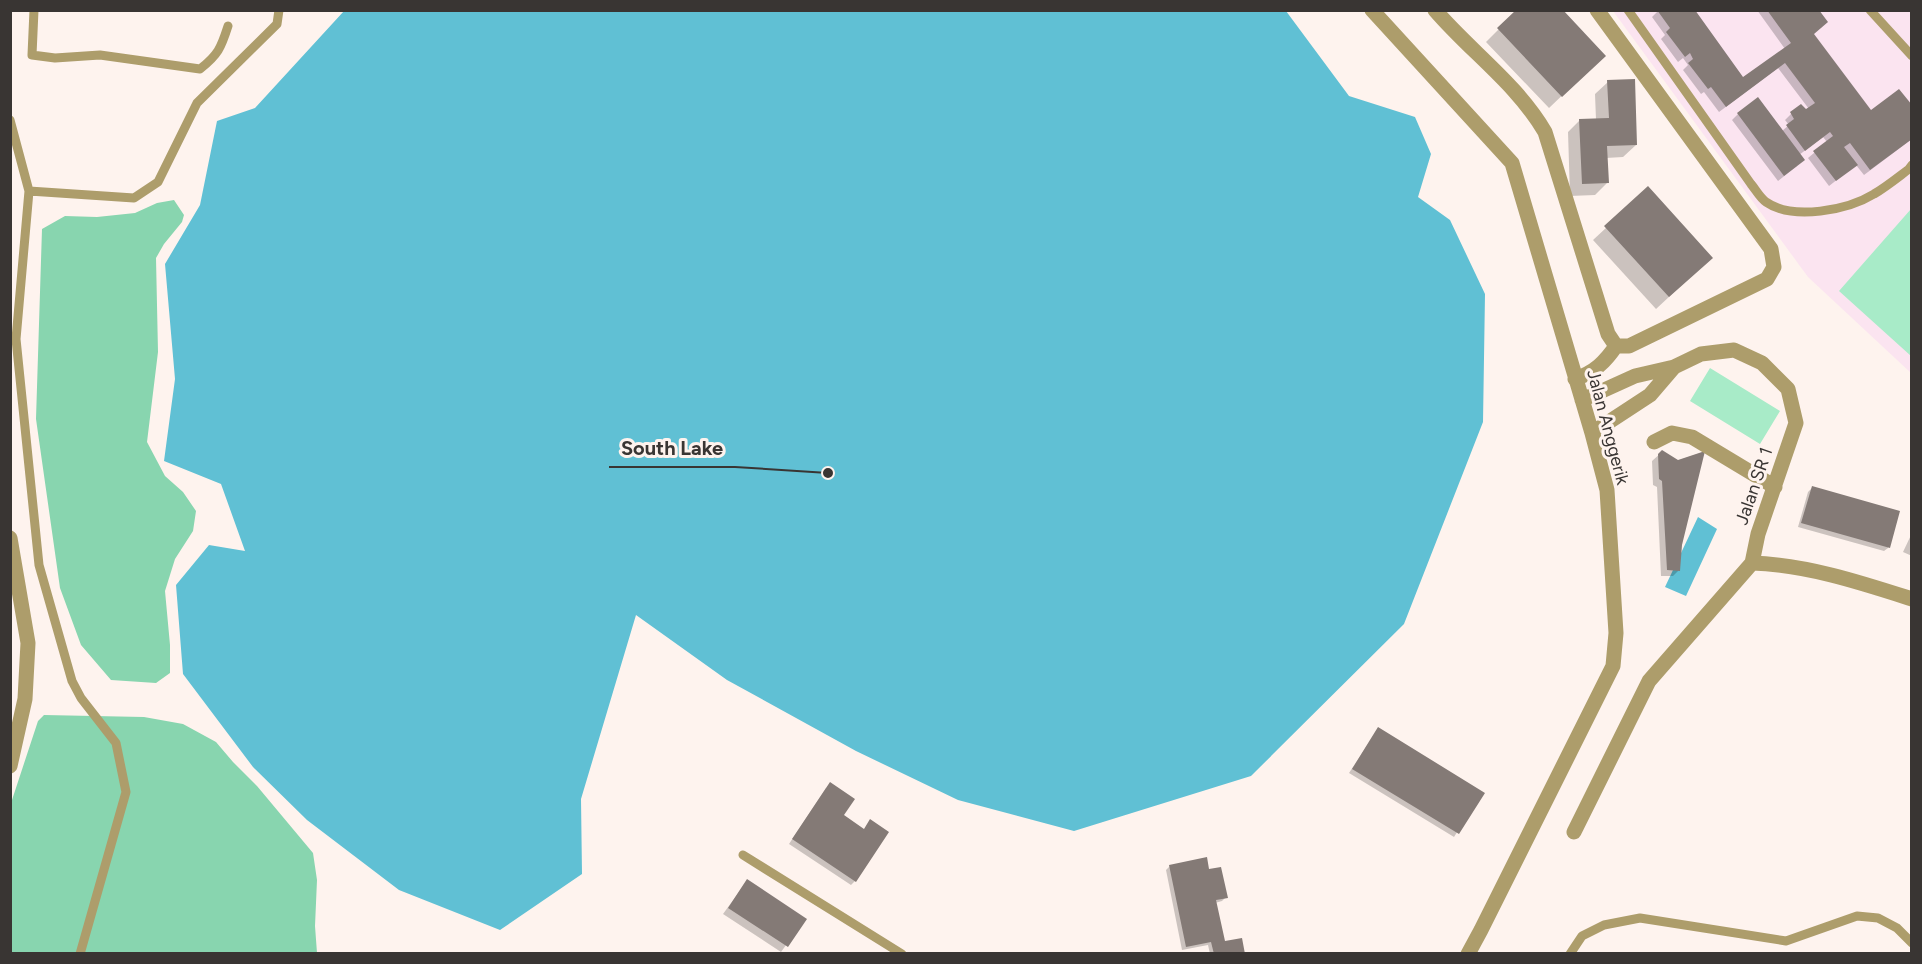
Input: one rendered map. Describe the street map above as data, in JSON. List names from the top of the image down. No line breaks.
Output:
{"streets":{"street":["Jalan Anggerik","Jalan SR 1"]},"places":["South Lake"]}
